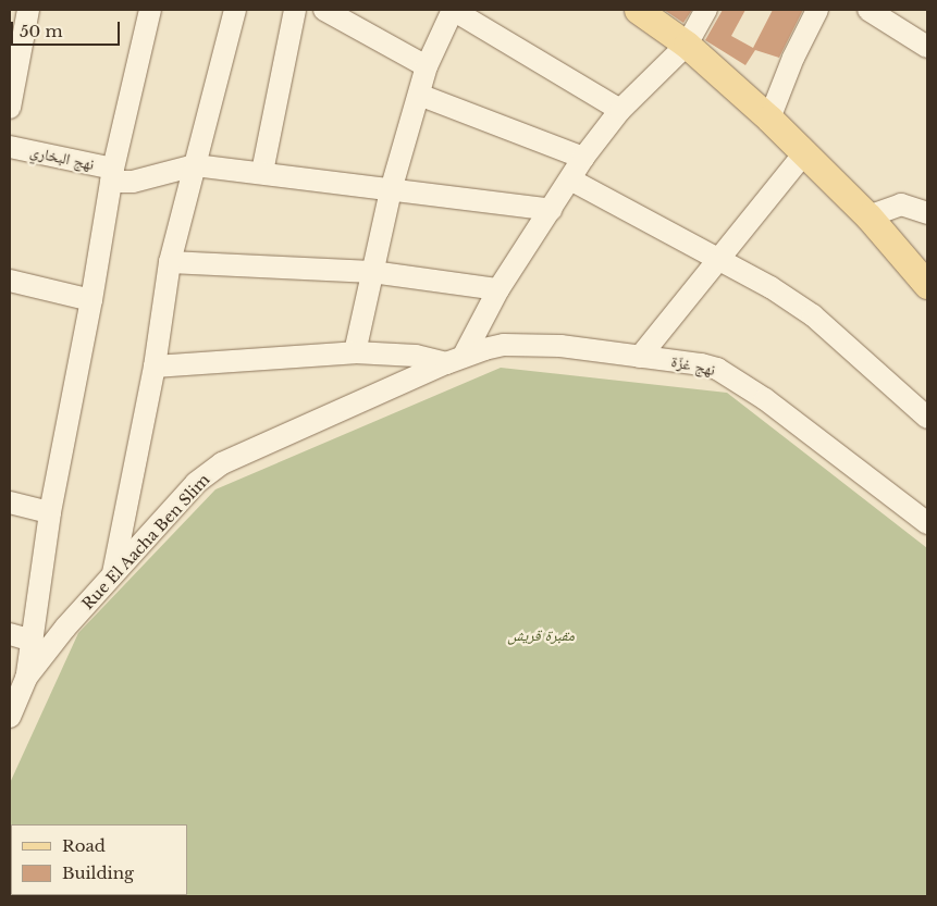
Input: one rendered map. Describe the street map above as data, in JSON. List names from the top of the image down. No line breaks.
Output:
{"streets":{"street":["نهج البخاري","نهج غزّة","Rue El Aacha Ben Slim"]},"crossings":[["نهج غزّة","Rue El Aacha Ben Slim"]],"parks":["مقبرة قريش"],"legend":["Road","Building"],"scale_bar":"50 m"}
